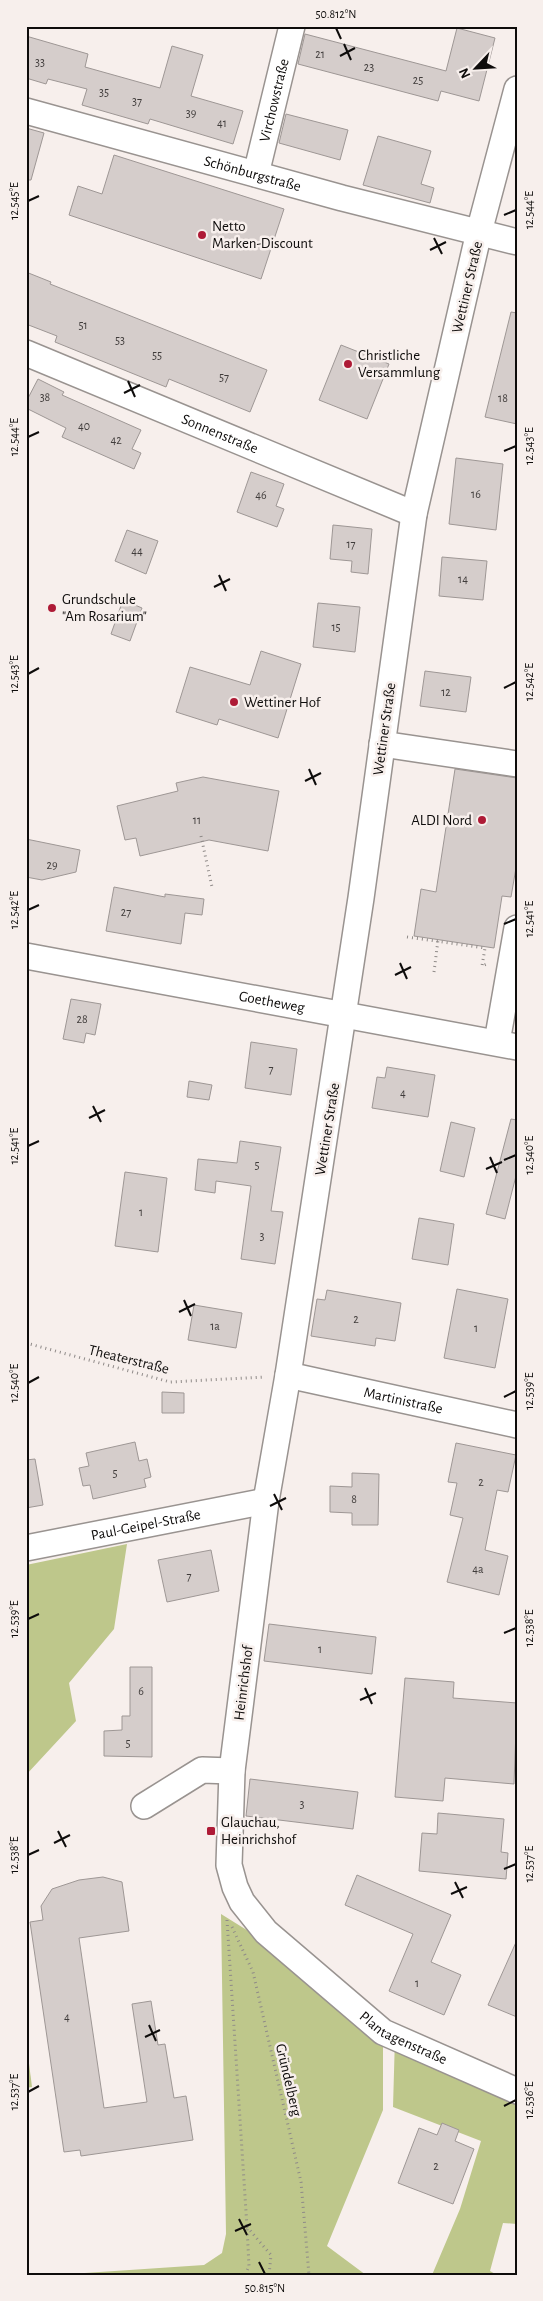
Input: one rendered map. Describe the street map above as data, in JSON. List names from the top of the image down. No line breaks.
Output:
{"streets":{"street":["Virchowstraße","Schönburgstraße","Wettiner Straße","Sonnenstraße","Goetheweg","Martinistraße","Paul-Geipel-Straße","Heinrichshof","Plantagenstraße"],"path":["Theaterstraße","Gründelberg"]},"crossings":[["Virchowstraße","Schönburgstraße"],["Schönburgstraße","Wettiner Straße"],["Wettiner Straße","Sonnenstraße"],["Wettiner Straße","Goetheweg"],["Wettiner Straße","Theaterstraße"],["Wettiner Straße","Martinistraße"],["Wettiner Straße","Heinrichshof"],["Theaterstraße","Martinistraße"],["Theaterstraße","Heinrichshof"],["Martinistraße","Heinrichshof"],["Paul-Geipel-Straße","Heinrichshof"],["Heinrichshof","Plantagenstraße"]],"places":{"other":["Netto Marken-Discount","Christliche Versammlung","Grundschule \"Am Rosarium\"","Wettiner Hof","ALDI Nord"],"transit":["Glauchau, Heinrichshof"]},"house_numbers":["21","33","23","25","35","37","39","41","51","53","55","57","38","18","40","42","16","46","17","44","14","15","12","11","29","27","28","7","4","5","1","3","2","1a","1","5","2","8","4a","7","1","6","5","3","1","4","2"],"north":"bottom left","coordinates":["50.812°N","12.545°E","12.544°E","12.543°E","12.542°E","12.541°E","12.540°E","12.539°E","12.538°E","12.537°E","12.536°E","50.815°N"]}
